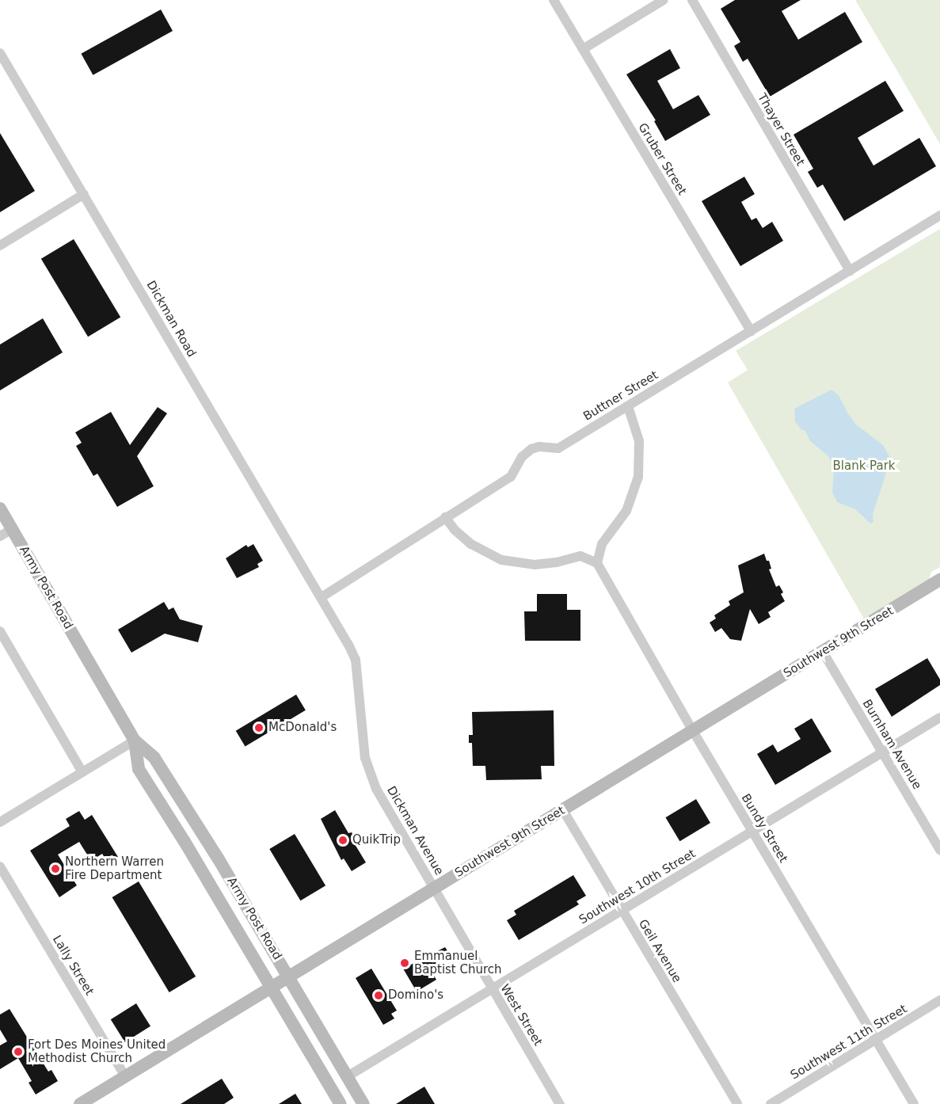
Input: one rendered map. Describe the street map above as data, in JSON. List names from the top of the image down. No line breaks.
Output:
{"streets":{"main road":["Army Post Road","Southwest 9th Street"],"street":["Thayer Street","Gruber Street","Dickman Road","Buttner Street","Burnham Avenue","Bundy Street","Dickman Avenue","Southwest 10th Street","Geil Avenue","Lally Street","West Street","Southwest 11th Street"]},"crossings":[["Thayer Street","Buttner Street"],["Gruber Street","Buttner Street"],["Dickman Road","Buttner Street"],["Dickman Road","Dickman Avenue"],["Buttner Street","Dickman Avenue"],["Army Post Road","Southwest 9th Street"],["Army Post Road","Southwest 10th Street"],["Southwest 9th Street","Burnham Avenue"],["Southwest 9th Street","Bundy Street"],["Southwest 9th Street","Dickman Avenue"],["Southwest 9th Street","Geil Avenue"],["Southwest 9th Street","Lally Street"],["Southwest 9th Street","West Street"],["Burnham Avenue","Southwest 10th Street"],["Bundy Street","Southwest 10th Street"],["Bundy Street","Southwest 11th Street"],["Dickman Avenue","West Street"],["Southwest 10th Street","Geil Avenue"],["Southwest 10th Street","West Street"]],"parks":["Blank Park"],"places":["McDonald's","QuikTrip","Northern Warren Fire Department","Emmanuel Baptist Church","Domino's","Fort Des Moines United Methodist Church"]}
